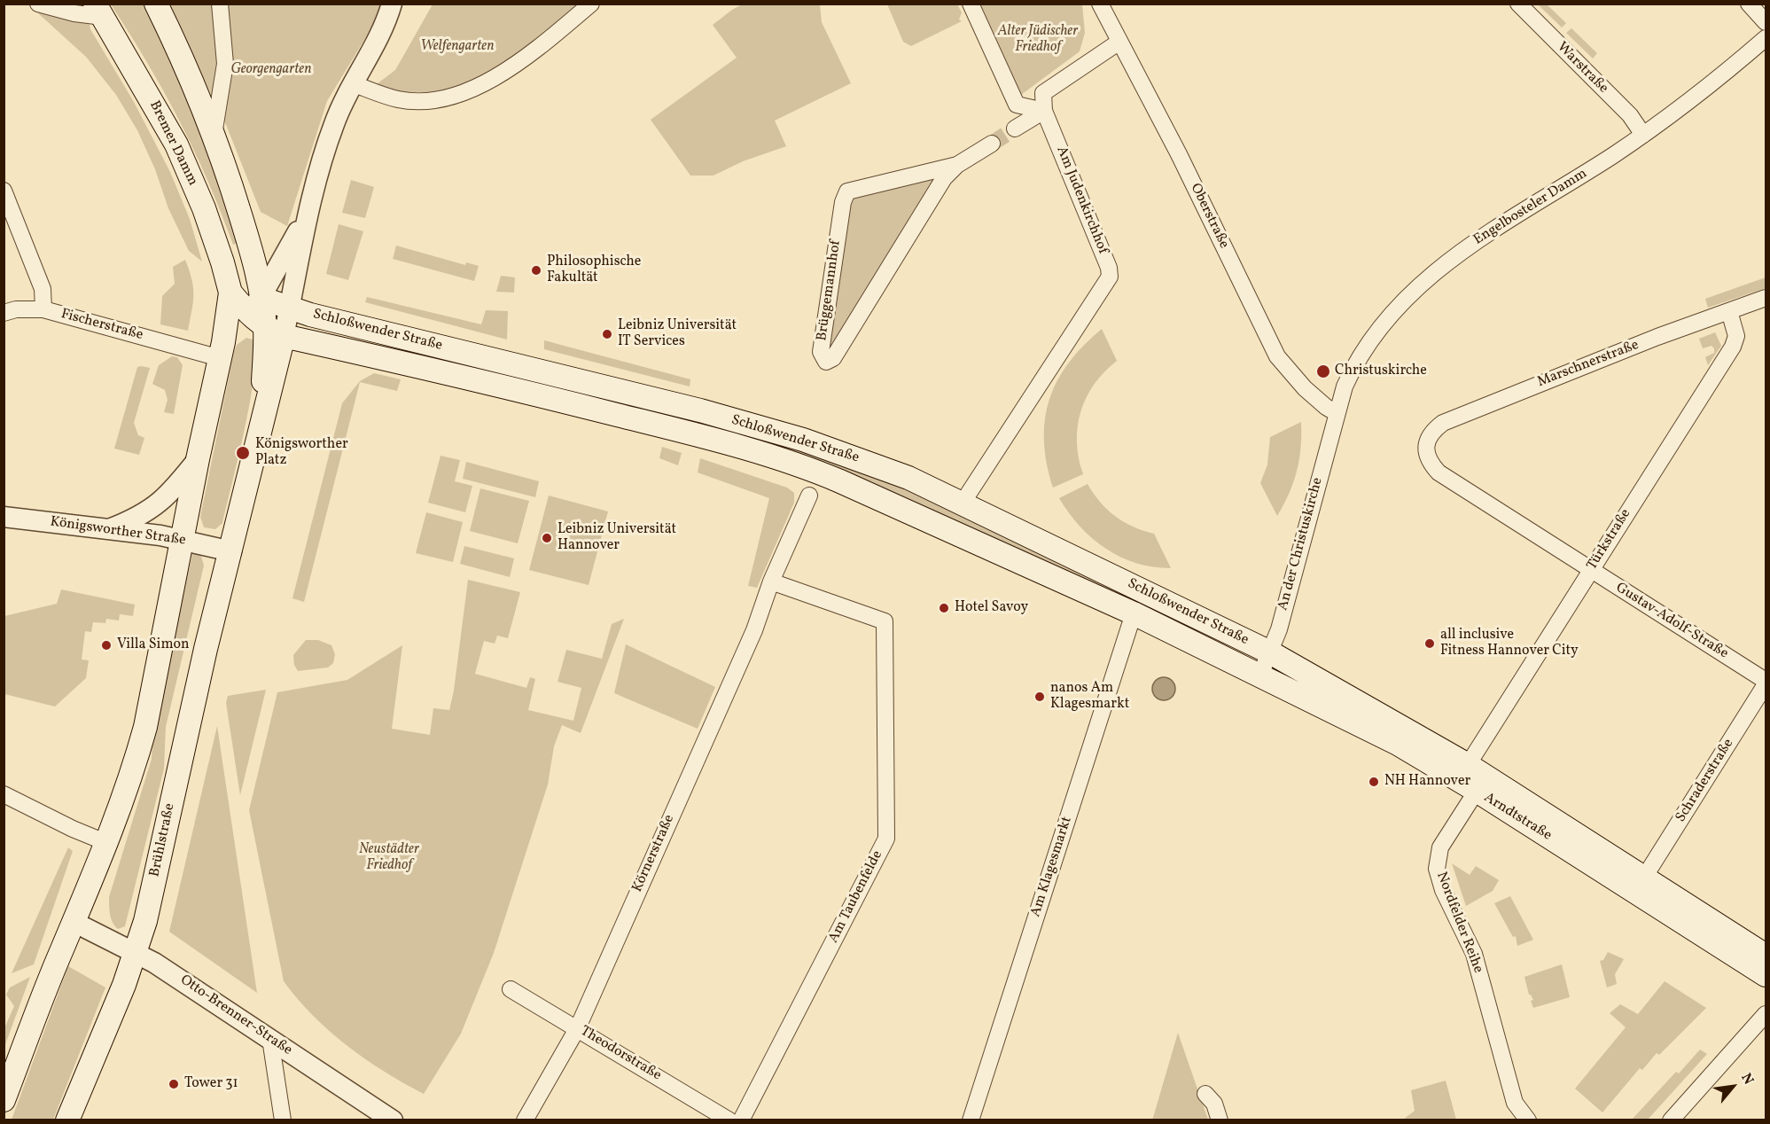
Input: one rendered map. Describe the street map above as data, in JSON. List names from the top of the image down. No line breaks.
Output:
{"streets":{"main road":["Bremer Damm","Schloßwender Straße","Arndtstraße","Brühlstraße"],"street":["Warstraße","Am Judenkirchhof","Engelbosteler Damm","Oberstraße","Brüggemannhof","Fischerstraße","Marschnerstraße","Königsworther Straße","Türkstraße","An der Christuskirche","Gustav-Adolf-Straße","Schraderstraße","Körnerstraße","Am Klagesmarkt","Am Taubenfelde","Nordfelder Reihe","Otto-Brenner-Straße","Theodorstraße"]},"crossings":[["Warstraße","Engelbosteler Damm"],["Am Judenkirchhof","Schloßwender Straße"],["Engelbosteler Damm","Oberstraße"],["Engelbosteler Damm","An der Christuskirche"],["Oberstraße","An der Christuskirche"],["Schloßwender Straße","An der Christuskirche"],["Schloßwender Straße","Arndtstraße"],["Schloßwender Straße","Am Klagesmarkt"],["Marschnerstraße","Türkstraße"],["Marschnerstraße","Gustav-Adolf-Straße"],["Königsworther Straße","Brühlstraße"],["Türkstraße","Gustav-Adolf-Straße"],["Türkstraße","Arndtstraße"],["An der Christuskirche","Arndtstraße"],["Gustav-Adolf-Straße","Schraderstraße"],["Schraderstraße","Arndtstraße"],["Arndtstraße","Nordfelder Reihe"],["Brühlstraße","Otto-Brenner-Straße"],["Körnerstraße","Am Taubenfelde"],["Körnerstraße","Theodorstraße"]],"parks":["Alter Jüdischer Friedhof","Welfengarten","Georgengarten","Neustädter Friedhof"],"places":["Philosophische Fakultät","Leibniz Universität IT Services","Christuskirche","Königsworther Platz","Leibniz Universität Hannover","Hotel Savoy","all inclusive Fitness Hannover City","Villa Simon","nanos Am Klagesmarkt","NH Hannover","Tower 31"],"north":"top right"}
